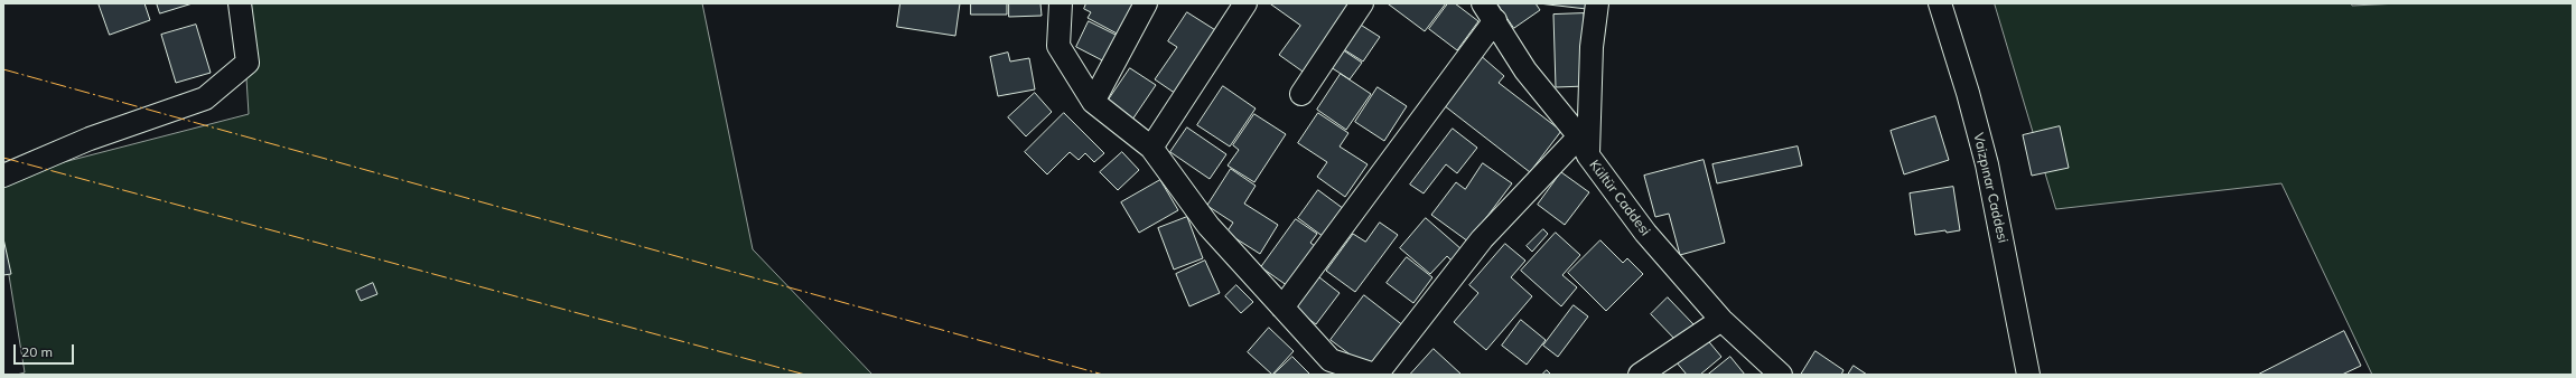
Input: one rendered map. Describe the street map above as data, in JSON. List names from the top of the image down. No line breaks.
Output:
{"streets":{"street":["Vaizpınar Caddesi","Kültür Caddesi"]},"scale_bar":"20 m"}
